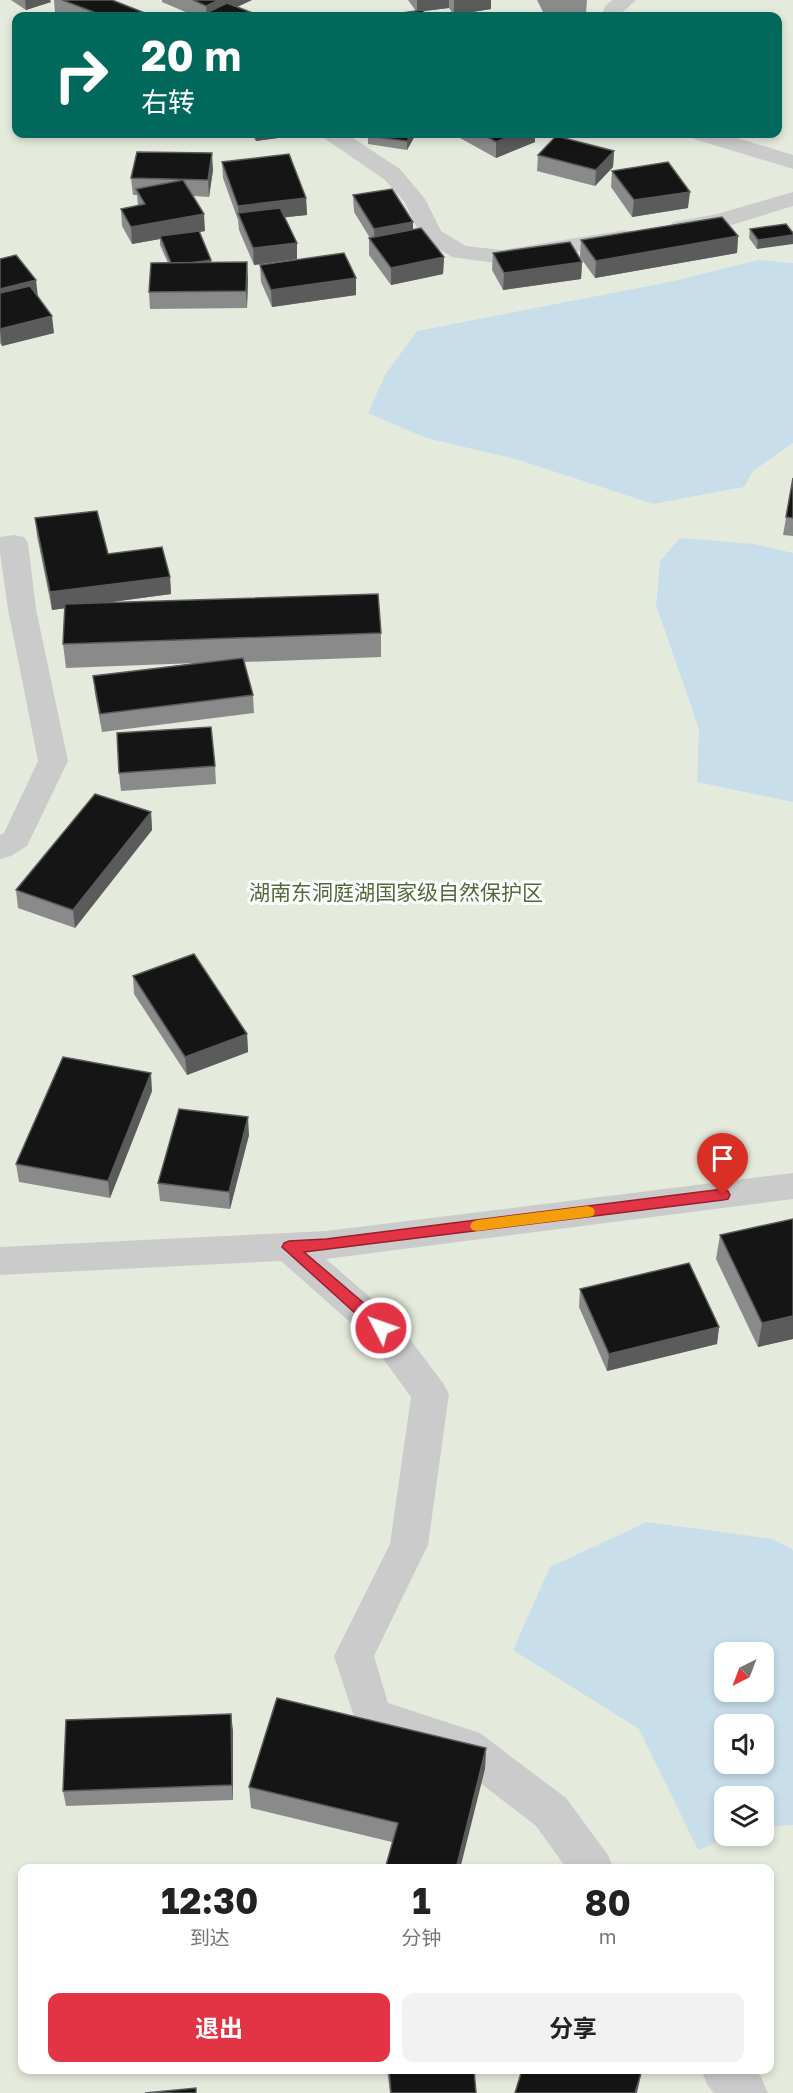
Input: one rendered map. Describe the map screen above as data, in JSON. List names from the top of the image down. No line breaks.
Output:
{"parks":["湖南东洞庭湖国家级自然保护区"],"north":"bottom left","page":{"turn":["20 m","右转"],"eta":["12:30","到达","1","分钟","80","m"],"buttons":["退出","分享"]}}
